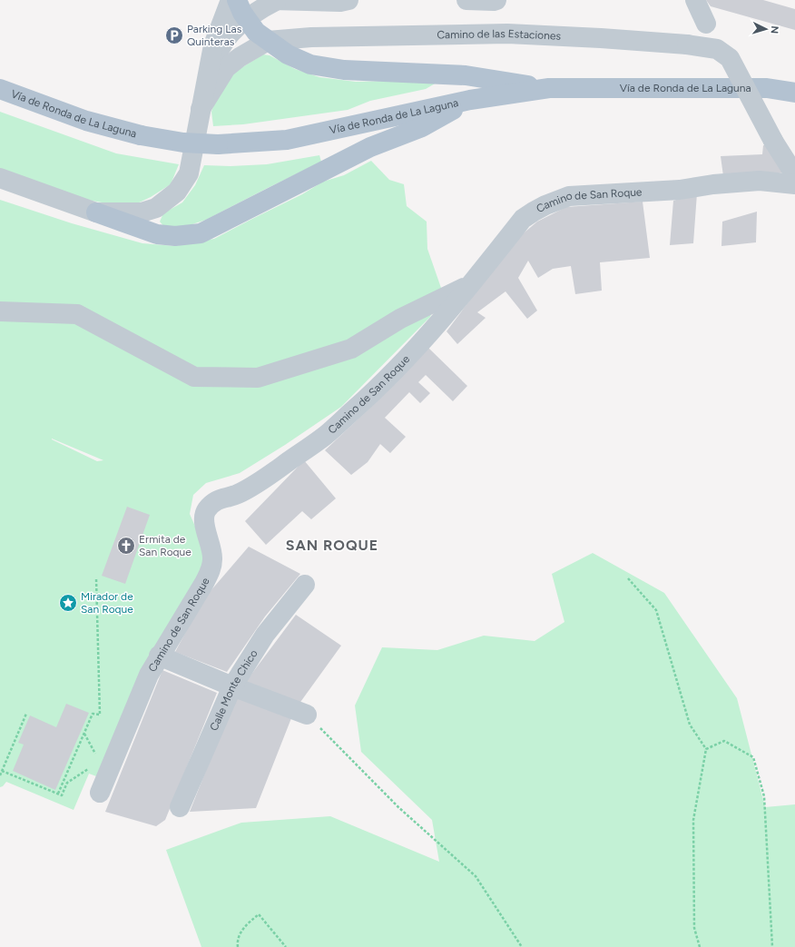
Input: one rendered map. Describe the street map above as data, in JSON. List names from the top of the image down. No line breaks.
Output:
{"streets":{"main road":["Vía de Ronda de La Laguna"],"street":["Camino de las Estaciones","Camino de San Roque","Calle Monte Chico"]},"districts":["SAN ROQUE"],"places":{"parking":["Parking Las Quinteras"],"church":["Ermita de San Roque"],"place":["Mirador de San Roque"]},"north":"right"}
